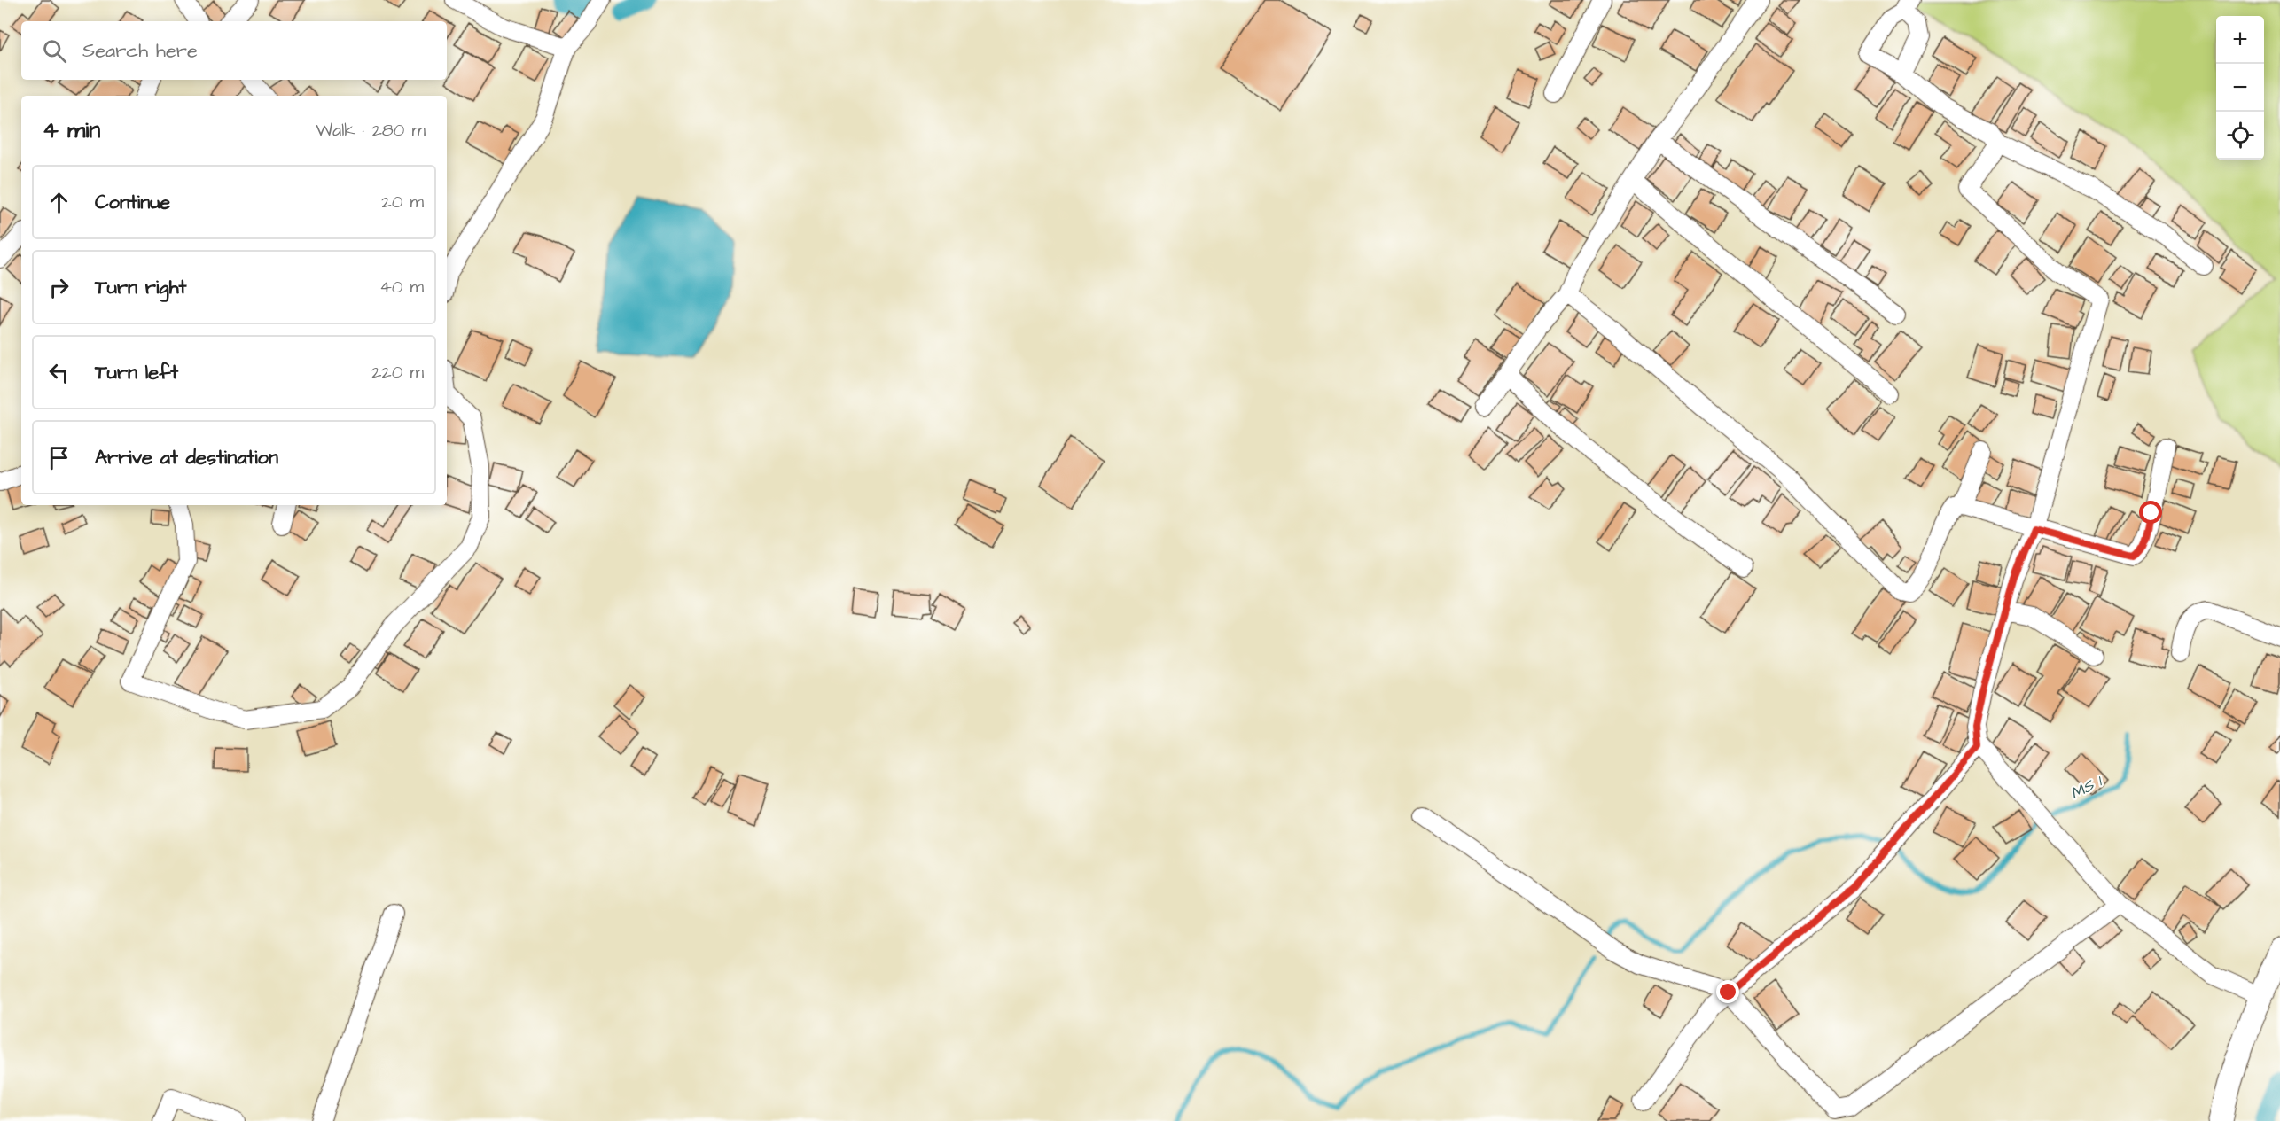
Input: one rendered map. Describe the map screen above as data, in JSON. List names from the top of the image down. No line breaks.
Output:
{"water":["MS 1"],"page":{"map_buttons":["+","−"],"search":"Search here","heading":["4 min","Walk · 280 m"],"list":[["Continue","20 m"],["Turn right","40 m"],["Turn left","220 m"],"Arrive at destination"]}}
